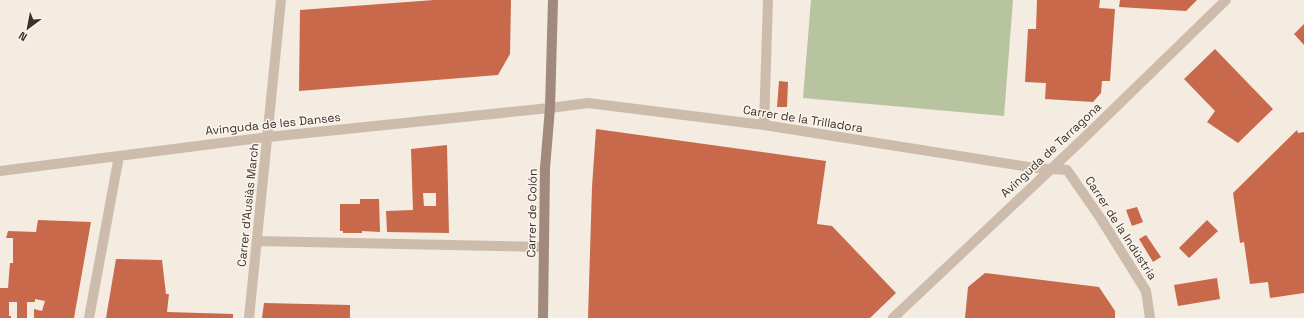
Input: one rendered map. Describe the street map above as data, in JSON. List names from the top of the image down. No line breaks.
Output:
{"streets":{"street":["Carrer de la Trilladora","Avinguda de les Danses","Avinguda de Tarragona","Carrer d'Ausiàs March","Carrer de Colón","Carrer de la Indústria"]},"crossings":[["Carrer de la Trilladora","Avinguda de les Danses"],["Carrer de la Trilladora","Avinguda de Tarragona"],["Carrer de la Trilladora","Carrer de Colón"],["Carrer de la Trilladora","Carrer de la Indústria"],["Avinguda de les Danses","Carrer d'Ausiàs March"],["Avinguda de les Danses","Carrer de Colón"],["Avinguda de Tarragona","Carrer de la Indústria"]],"north":"bottom left"}
